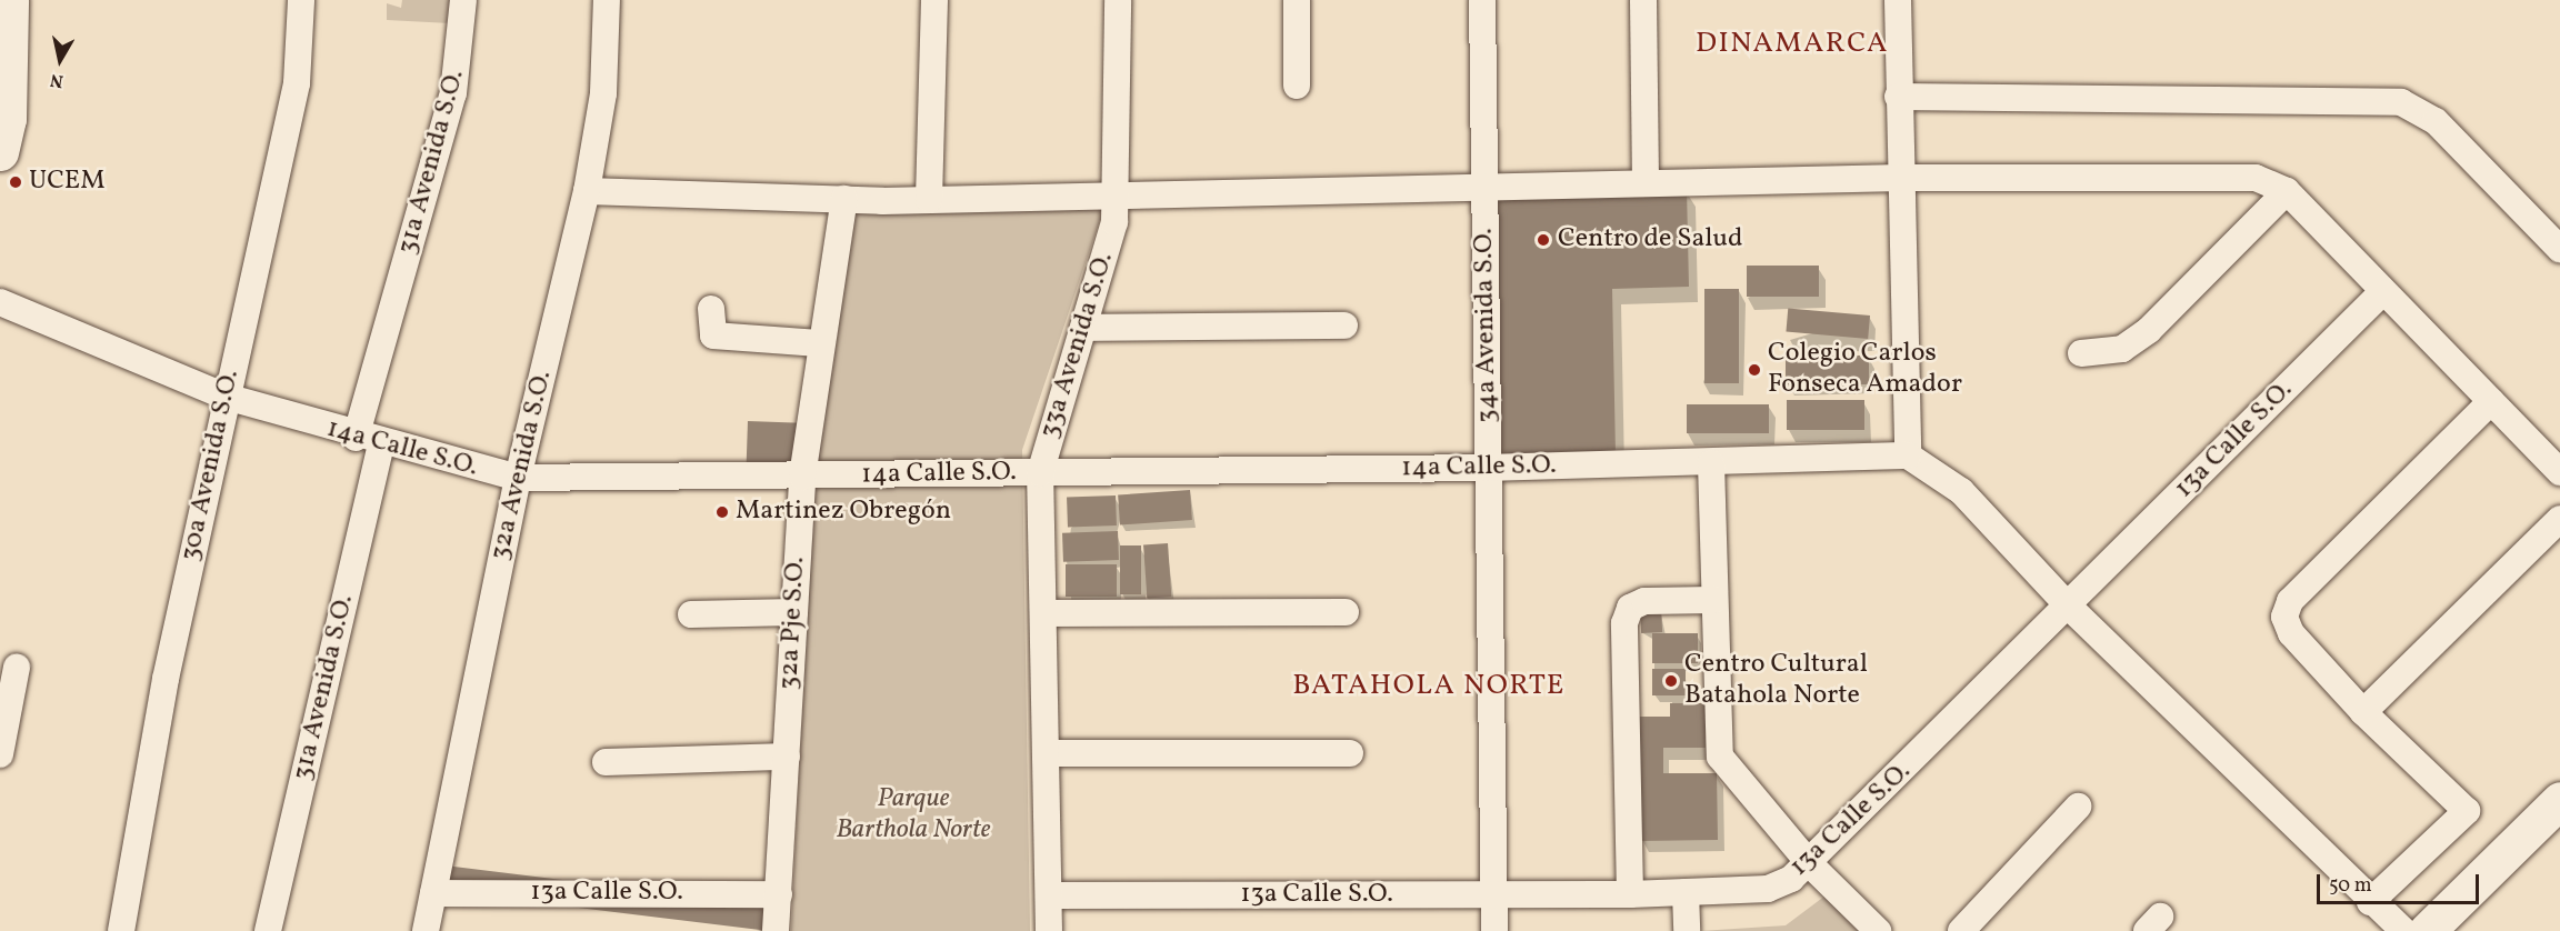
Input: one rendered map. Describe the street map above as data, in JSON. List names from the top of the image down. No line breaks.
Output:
{"streets":{"street":["31a Avenida S.O.","34a Avenida S.O.","33a Avenida S.O.","13a Calle S.O.","14a Calle S.O.","30a Avenida S.O.","32a Avenida S.O.","32a Pje S.O."]},"crossings":[["31a Avenida S.O.","14a Calle S.O."],["34a Avenida S.O.","13a Calle S.O."],["34a Avenida S.O.","14a Calle S.O."],["33a Avenida S.O.","13a Calle S.O."],["33a Avenida S.O.","14a Calle S.O."],["13a Calle S.O.","32a Avenida S.O."],["13a Calle S.O.","32a Pje S.O."],["14a Calle S.O.","30a Avenida S.O."],["14a Calle S.O.","32a Avenida S.O."],["14a Calle S.O.","32a Pje S.O."]],"districts":["DINAMARCA","BATAHOLA NORTE"],"parks":["Parque Barthola Norte"],"places":["UCEM","Centro de Salud","Colegio Carlos Fonseca Amador","Martinez Obregón","Centro Cultural Batahola Norte"],"scale_bar":"50 m","north":"bottom"}
